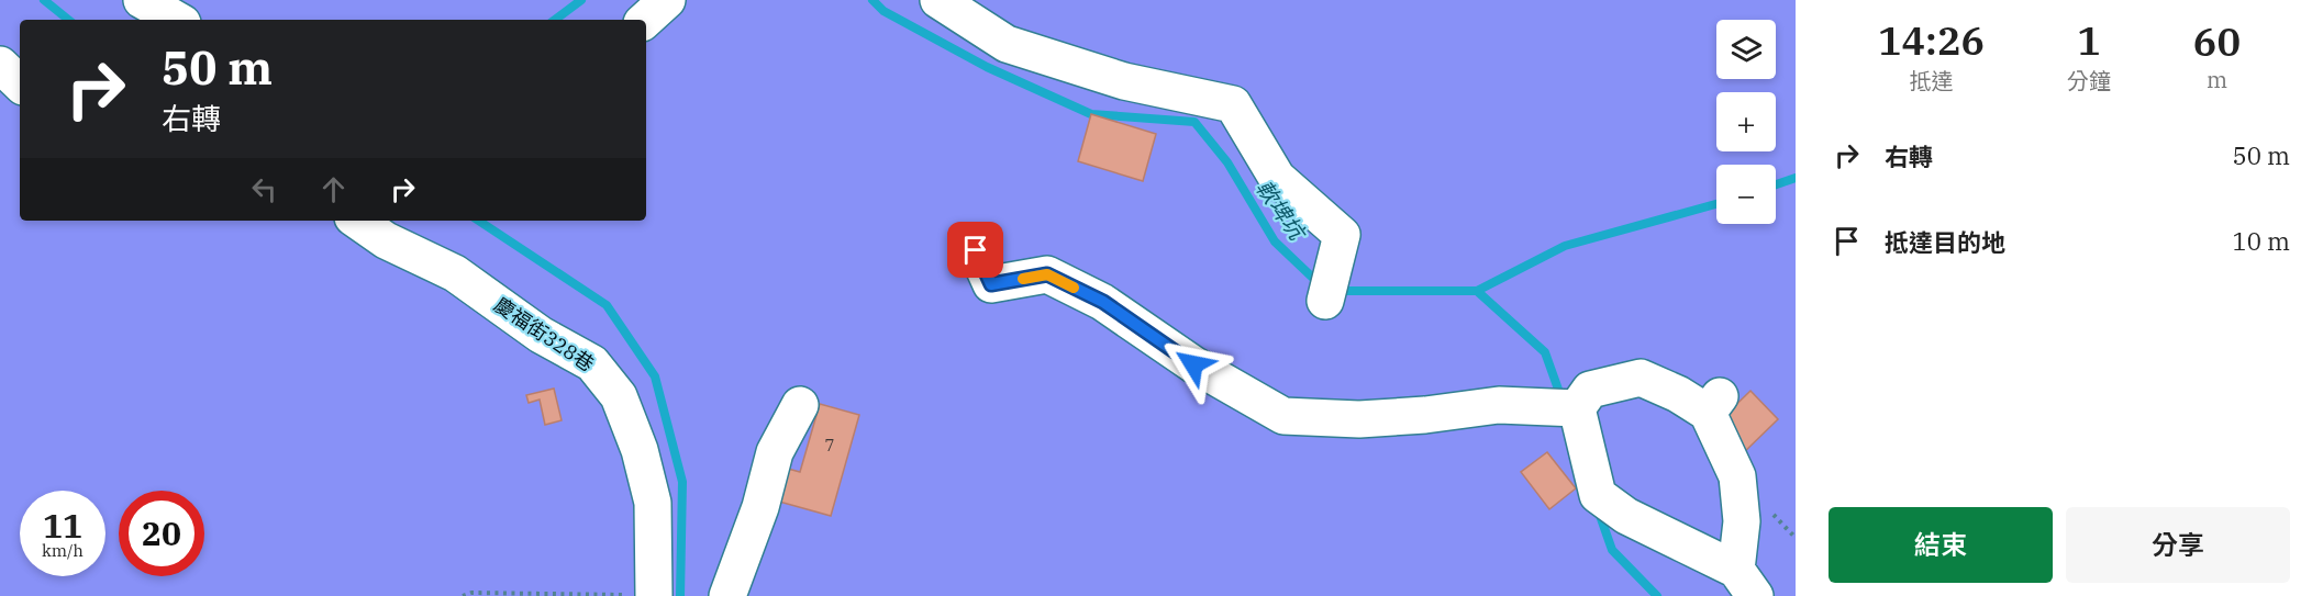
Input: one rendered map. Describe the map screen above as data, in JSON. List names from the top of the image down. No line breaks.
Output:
{"streets":{"street":["慶福街328巷"]},"water":["軟埤坑"],"house_numbers":["7"],"page":{"eta":["14:26","抵達","1","分鐘","60","m"],"map_buttons":["+","−"],"turn":["50 m","右轉"],"list":[{"name":"右轉","value":"50 m"},{"name":"抵達目的地","value":"10 m"}],"speed":"11 km/h","limit":"20","buttons":["結束","分享"]}}
